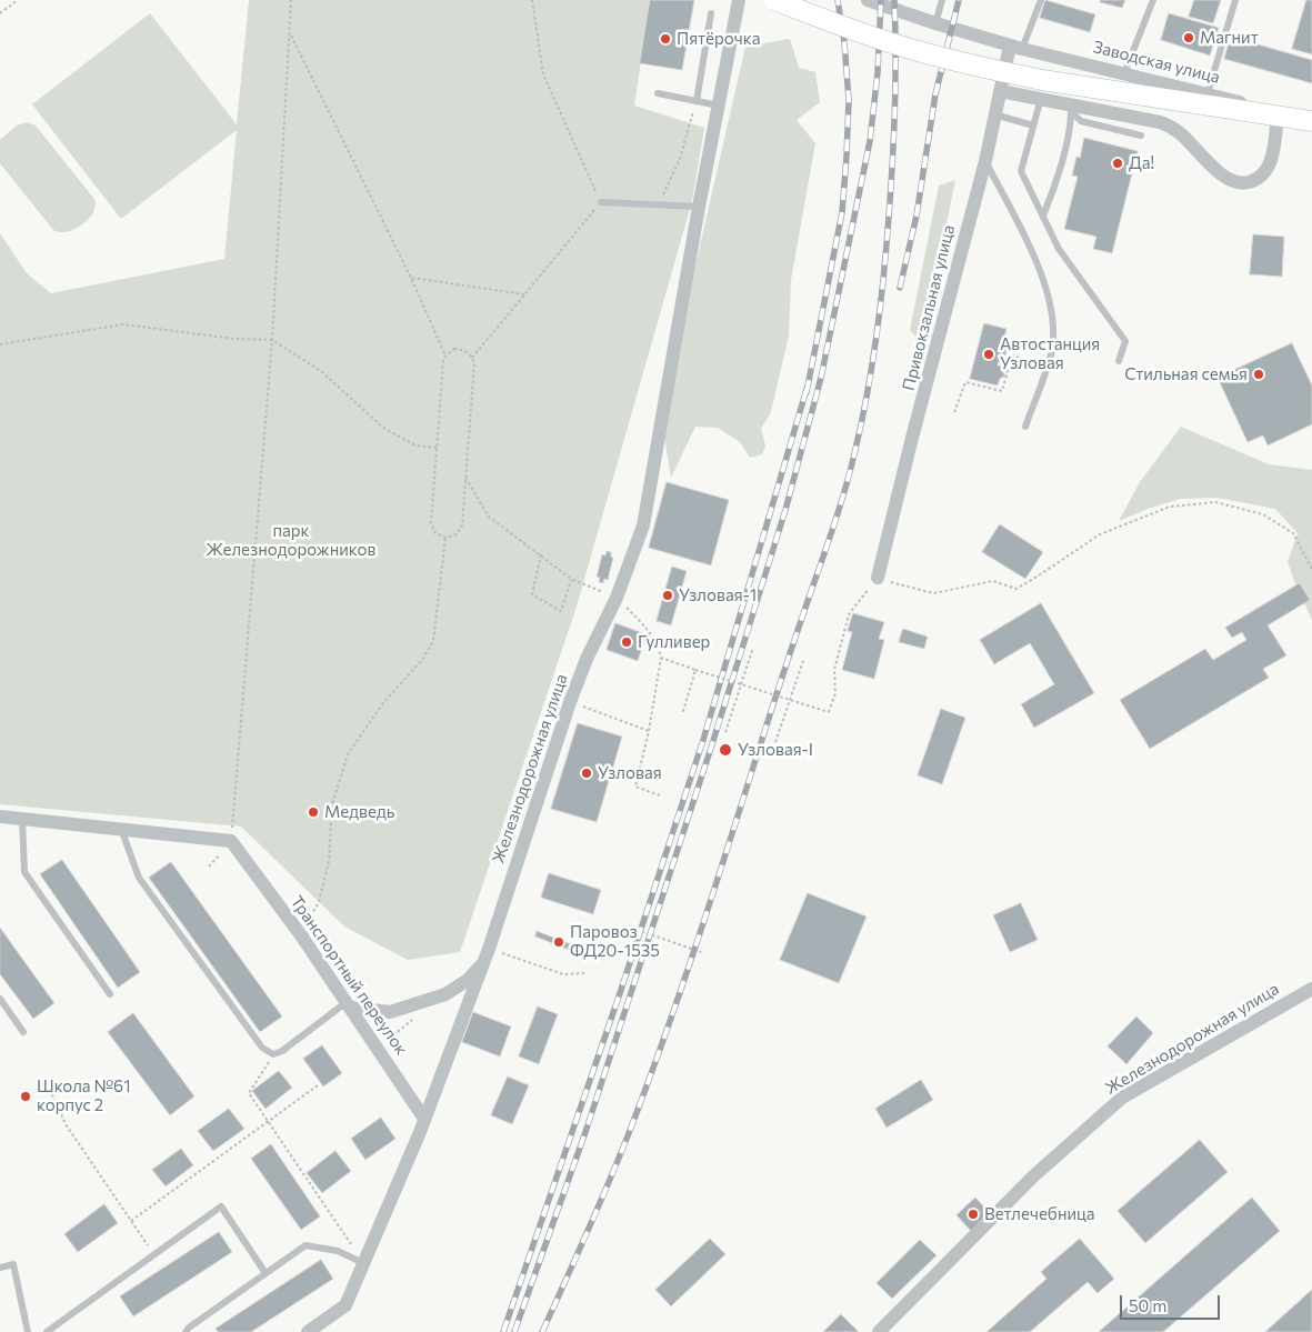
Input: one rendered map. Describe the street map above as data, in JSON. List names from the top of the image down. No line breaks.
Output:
{"streets":{"street":["Заводская улица","Привокзальная улица","Железнодорожная улица","Транспортный переулок"]},"crossings":[["Заводская улица","Привокзальная улица"],["Железнодорожная улица","Транспортный переулок"]],"parks":["парк Железнодорожников"],"places":["Магнит","Пятёрочка","Да!","Автостанция Узловая","Стильная семья","Узловая-1","Гулливер","Узловая-I","Узловая","Медведь","Паровоз ФД20-1535","Школа №61 корпус 2","Ветлечебница"],"scale_bar":"50 m"}
